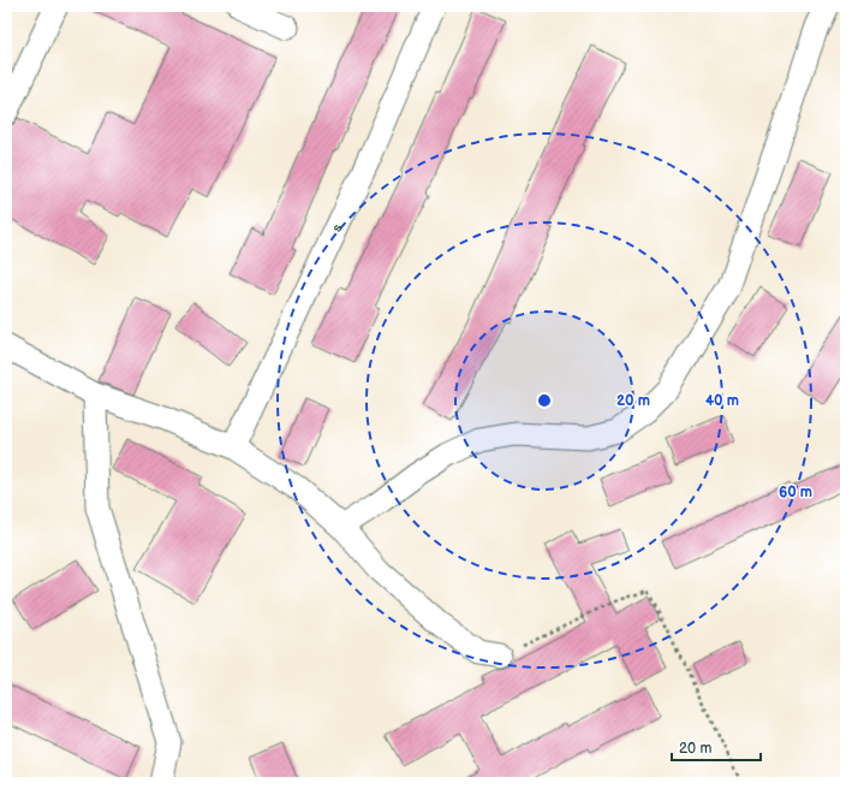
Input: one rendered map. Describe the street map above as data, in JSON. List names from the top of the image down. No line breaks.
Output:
{"streets":{"street":["s"]},"scale_bar":"20 m","rings":["20 m","40 m","60 m"]}
